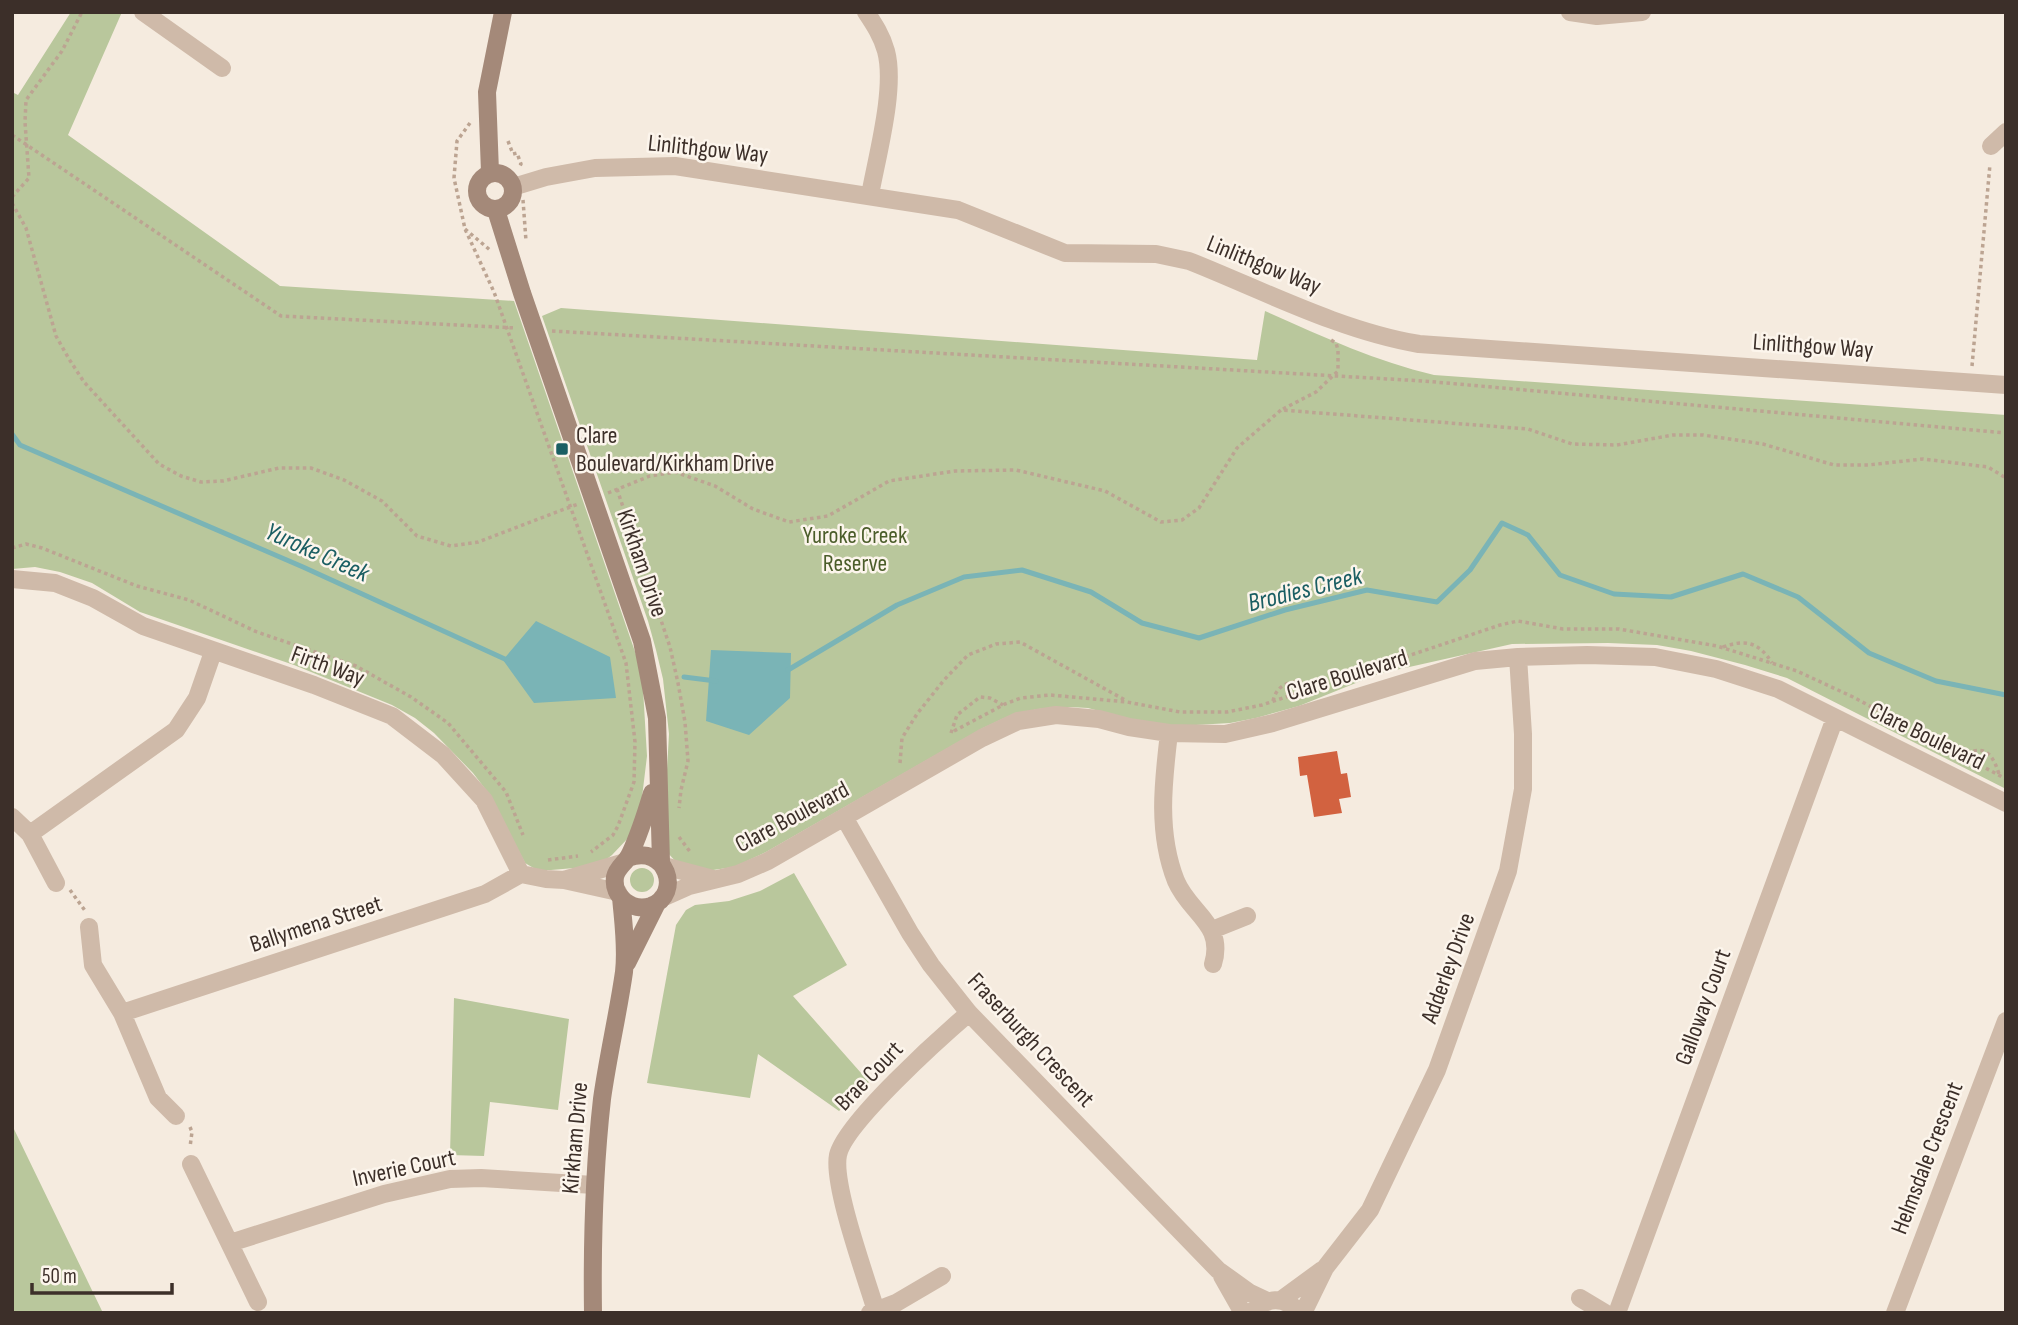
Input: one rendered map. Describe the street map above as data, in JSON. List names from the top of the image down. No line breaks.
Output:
{"streets":{"street":["Linlithgow Way","Kirkham Drive","Firth Way","Clare Boulevard","Ballymena Street","Adderley Drive","Galloway Court","Fraserburgh Crescent","Brae Court","Helmsdale Crescent","Inverie Court"]},"crossings":[["Linlithgow Way","Kirkham Drive"],["Kirkham Drive","Clare Boulevard"],["Kirkham Drive","Inverie Court"],["Firth Way","Ballymena Street"],["Clare Boulevard","Adderley Drive"],["Clare Boulevard","Galloway Court"],["Clare Boulevard","Fraserburgh Crescent"],["Adderley Drive","Fraserburgh Crescent"],["Fraserburgh Crescent","Brae Court"]],"water":["Yuroke Creek","Brodies Creek"],"parks":["Yuroke Creek Reserve"],"places":{"transit":["Clare Boulevard/Kirkham Drive"]},"scale_bar":"50 m"}
